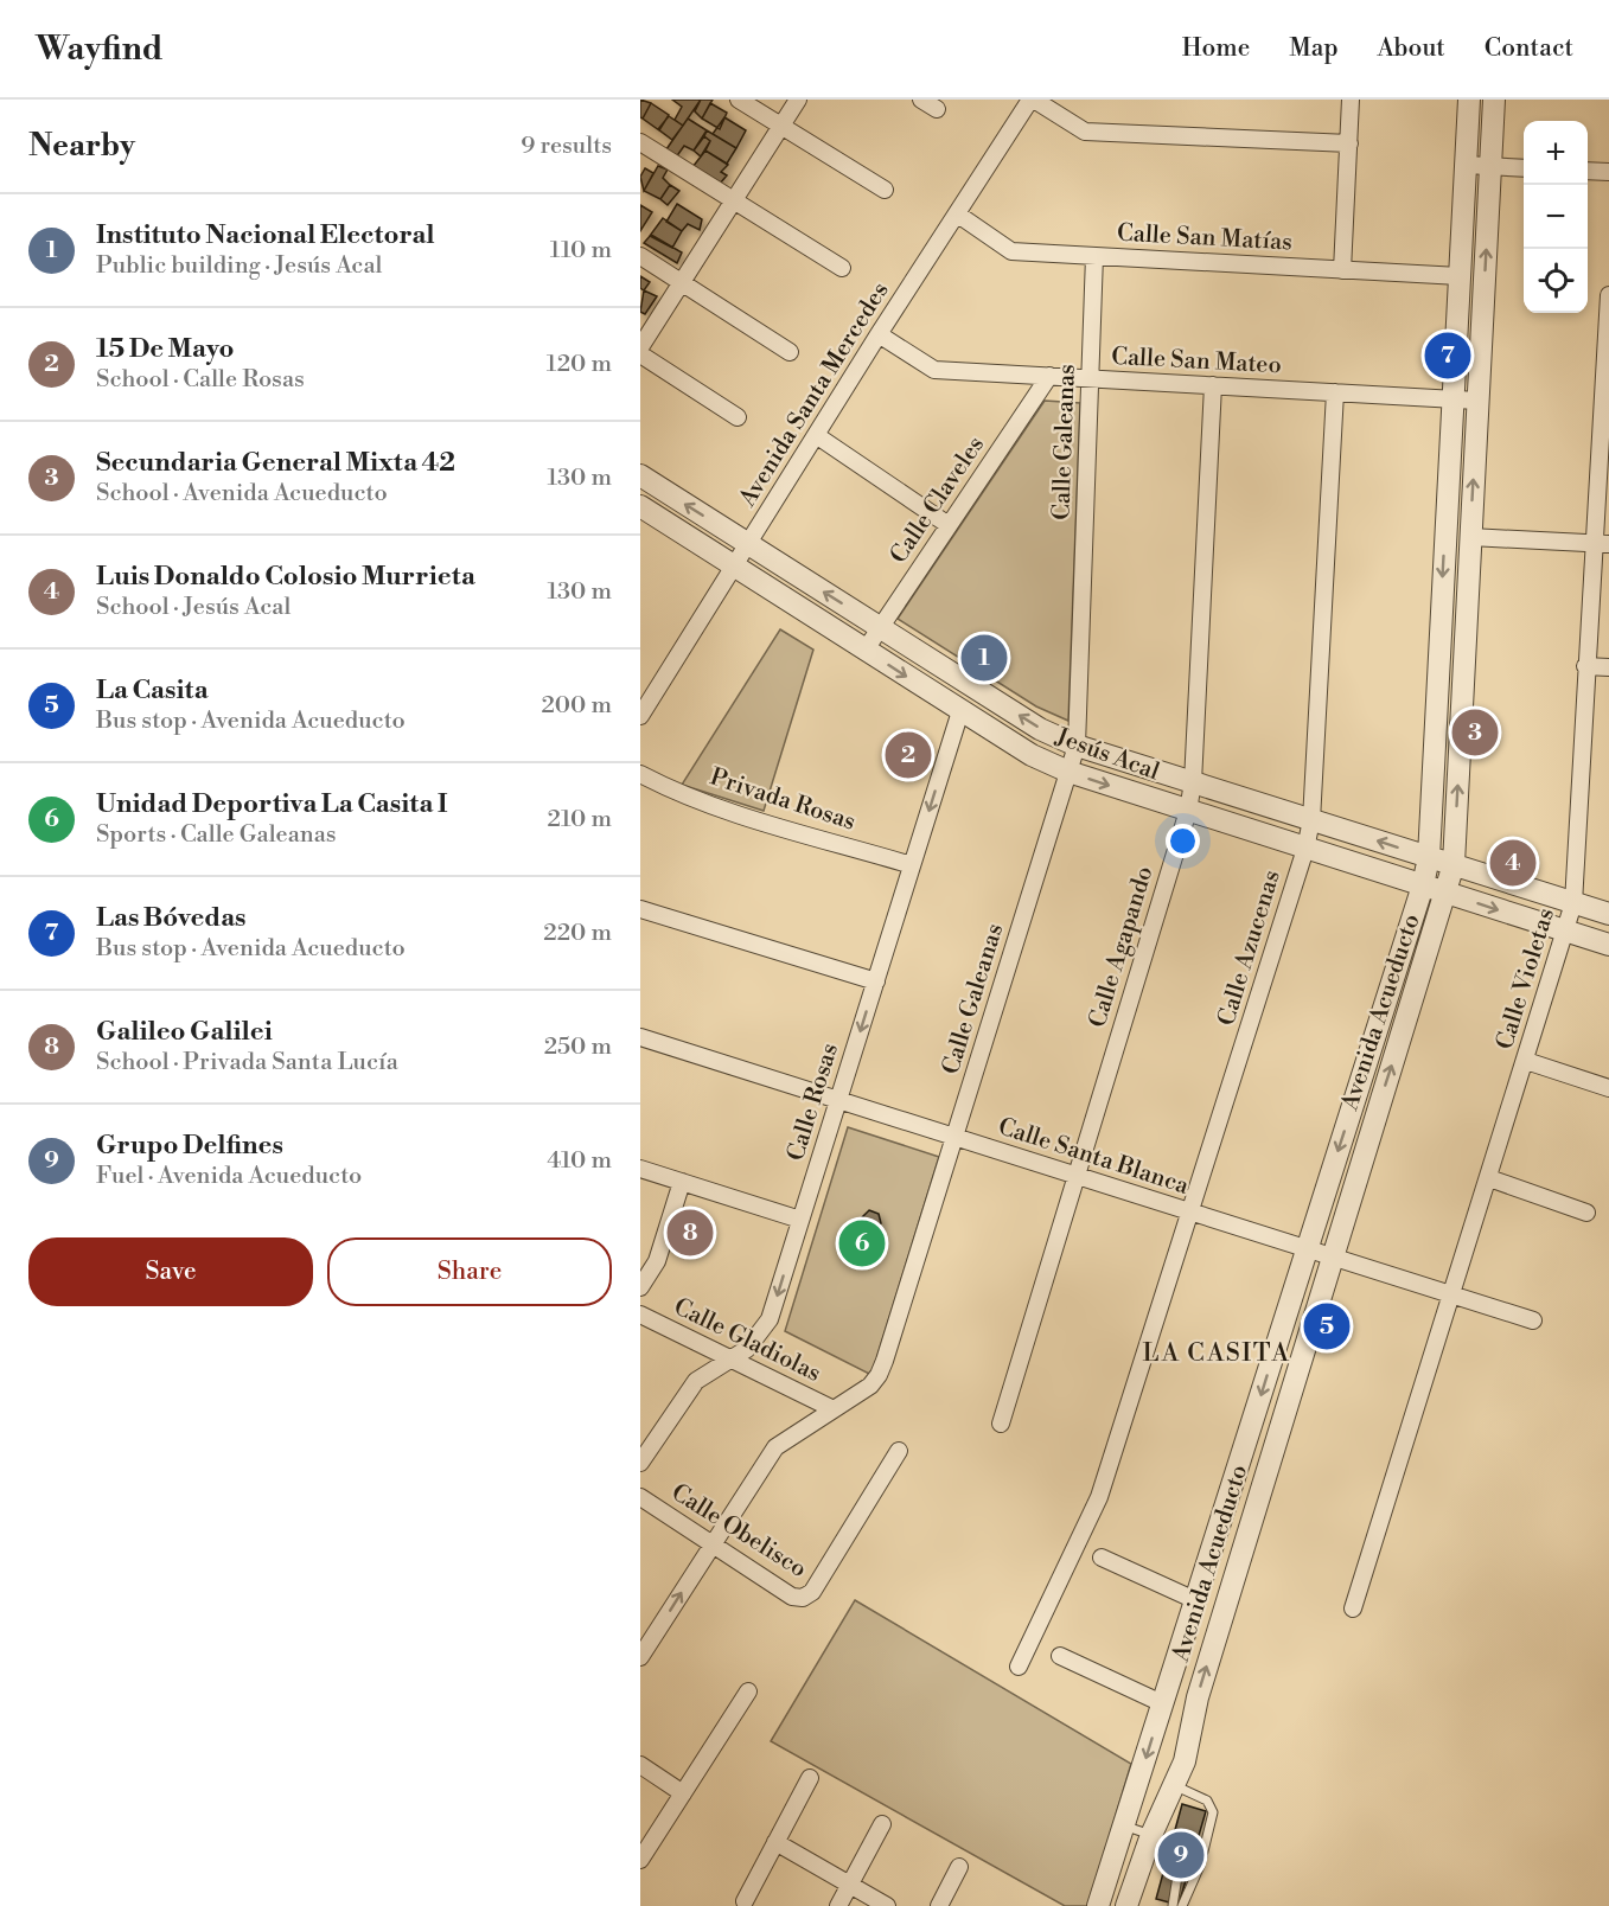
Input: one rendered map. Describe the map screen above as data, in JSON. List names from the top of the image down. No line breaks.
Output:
{"streets":{"street":["Calle San Matías","Calle San Mateo","Avenida Santa Mercedes","Calle Galeanas","Calle Claveles","Jesús Acal","Privada Rosas","Calle Agapando","Calle Azucenas","Calle Violetas","Avenida Acueducto","Calle Rosas","Calle Santa Blanca","Calle Gladiolas","Calle Obelisco"]},"crossings":[["Calle San Matías","Avenida Santa Mercedes"],["Calle San Matías","Calle Galeanas"],["Calle San Matías","Avenida Acueducto"],["Calle San Mateo","Avenida Santa Mercedes"],["Calle San Mateo","Calle Galeanas"],["Calle San Mateo","Calle Claveles"],["Calle San Mateo","Calle Agapando"],["Calle San Mateo","Calle Azucenas"],["Calle San Mateo","Avenida Acueducto"],["Avenida Santa Mercedes","Jesús Acal"],["Calle Galeanas","Jesús Acal"],["Calle Galeanas","Calle Santa Blanca"],["Calle Galeanas","Calle Gladiolas"],["Calle Galeanas","Calle Obelisco"],["Calle Claveles","Jesús Acal"],["Jesús Acal","Calle Agapando"],["Jesús Acal","Calle Azucenas"],["Jesús Acal","Calle Violetas"],["Jesús Acal","Avenida Acueducto"],["Jesús Acal","Calle Rosas"],["Privada Rosas","Calle Rosas"],["Calle Agapando","Calle Santa Blanca"],["Calle Azucenas","Calle Santa Blanca"],["Calle Violetas","Calle Santa Blanca"],["Avenida Acueducto","Calle Santa Blanca"],["Calle Rosas","Calle Santa Blanca"],["Calle Rosas","Calle Gladiolas"]],"one_way":["Calle Rosas"],"districts":["LA CASITA"],"page":{"header":"Wayfind","nav":["Home","Map","About","Contact"],"heading":["Nearby","9 results"],"map_buttons":["+","−"],"list":[{"mark":"1","name":"Instituto Nacional Electoral","note":"Public building · Jesús Acal","value":"110 m"},{"mark":"2","name":"15 De Mayo","note":"School · Calle Rosas","value":"120 m"},{"mark":"3","name":"Secundaria General Mixta 42","note":"School · Avenida Acueducto","value":"130 m"},{"mark":"4","name":"Luis Donaldo Colosio Murrieta","note":"School · Jesús Acal","value":"130 m"},{"mark":"5","name":"La Casita","note":"Bus stop · Avenida Acueducto","value":"200 m"},{"mark":"6","name":"Unidad Deportiva La Casita I","note":"Sports · Calle Galeanas","value":"210 m"},{"mark":"7","name":"Las Bóvedas","note":"Bus stop · Avenida Acueducto","value":"220 m"},{"mark":"8","name":"Galileo Galilei","note":"School · Privada Santa Lucía","value":"250 m"},{"mark":"9","name":"Grupo Delfines","note":"Fuel · Avenida Acueducto","value":"410 m"}],"pins":["7","1","3","2","4","8","6","5","9"],"buttons":["Save","Share"]}}
